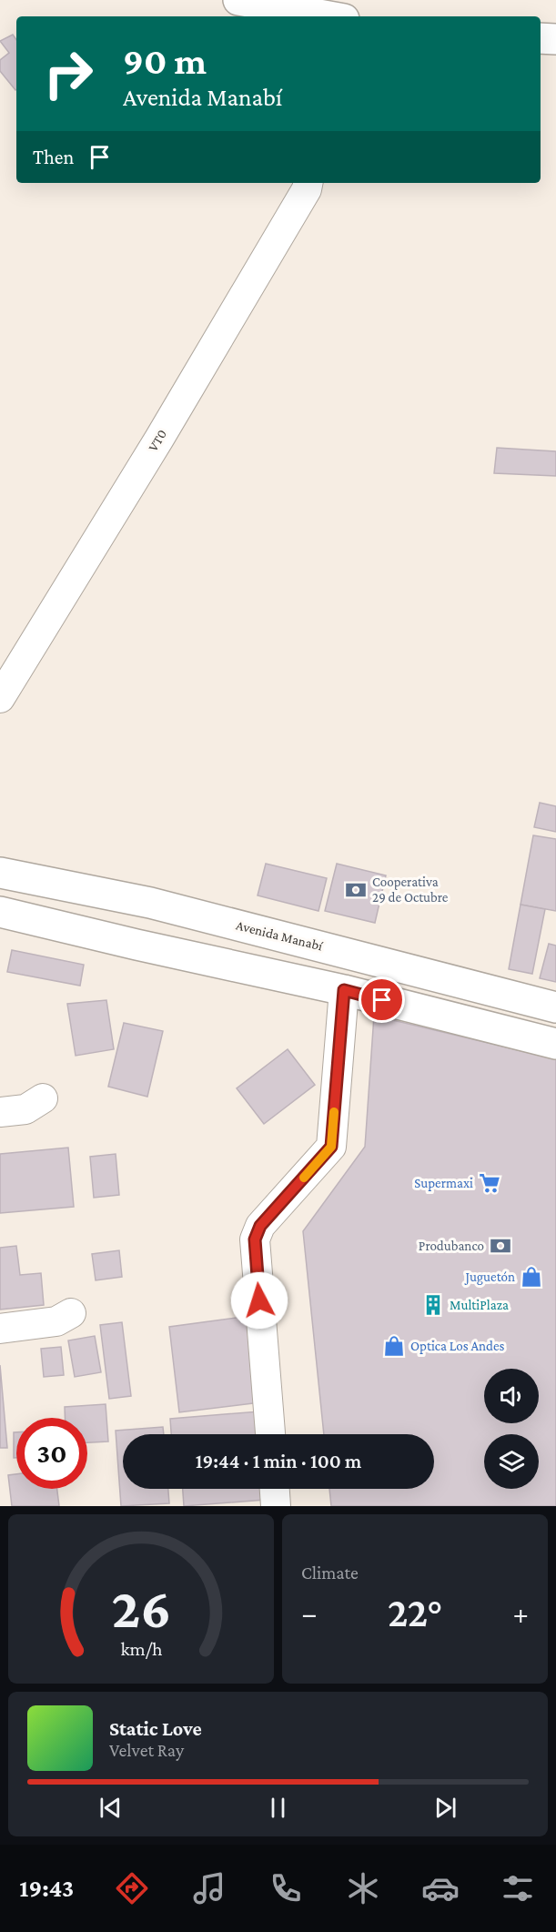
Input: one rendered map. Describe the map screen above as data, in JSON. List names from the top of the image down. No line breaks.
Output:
{"streets":{"main road":["Avenida Manabí"],"street":["VT0"]},"places":{"bank":["Cooperativa 29 de Octubre","Produbanco"],"supermarket":["Supermaxi"],"shop":["Juguetón","Optica Los Andes"],"building":["MultiPlaza"]},"page":{"turn":["90 m","Avenida Manabí"],"then":"Then","limit":"30","trip":"19:44 · 1 min · 100 m","tile":"Climate","heat":["−","22°","+"],"song":["Static Love","Velvet Ray"],"tabs":"19:43","gauge":["26","km/h"]}}
